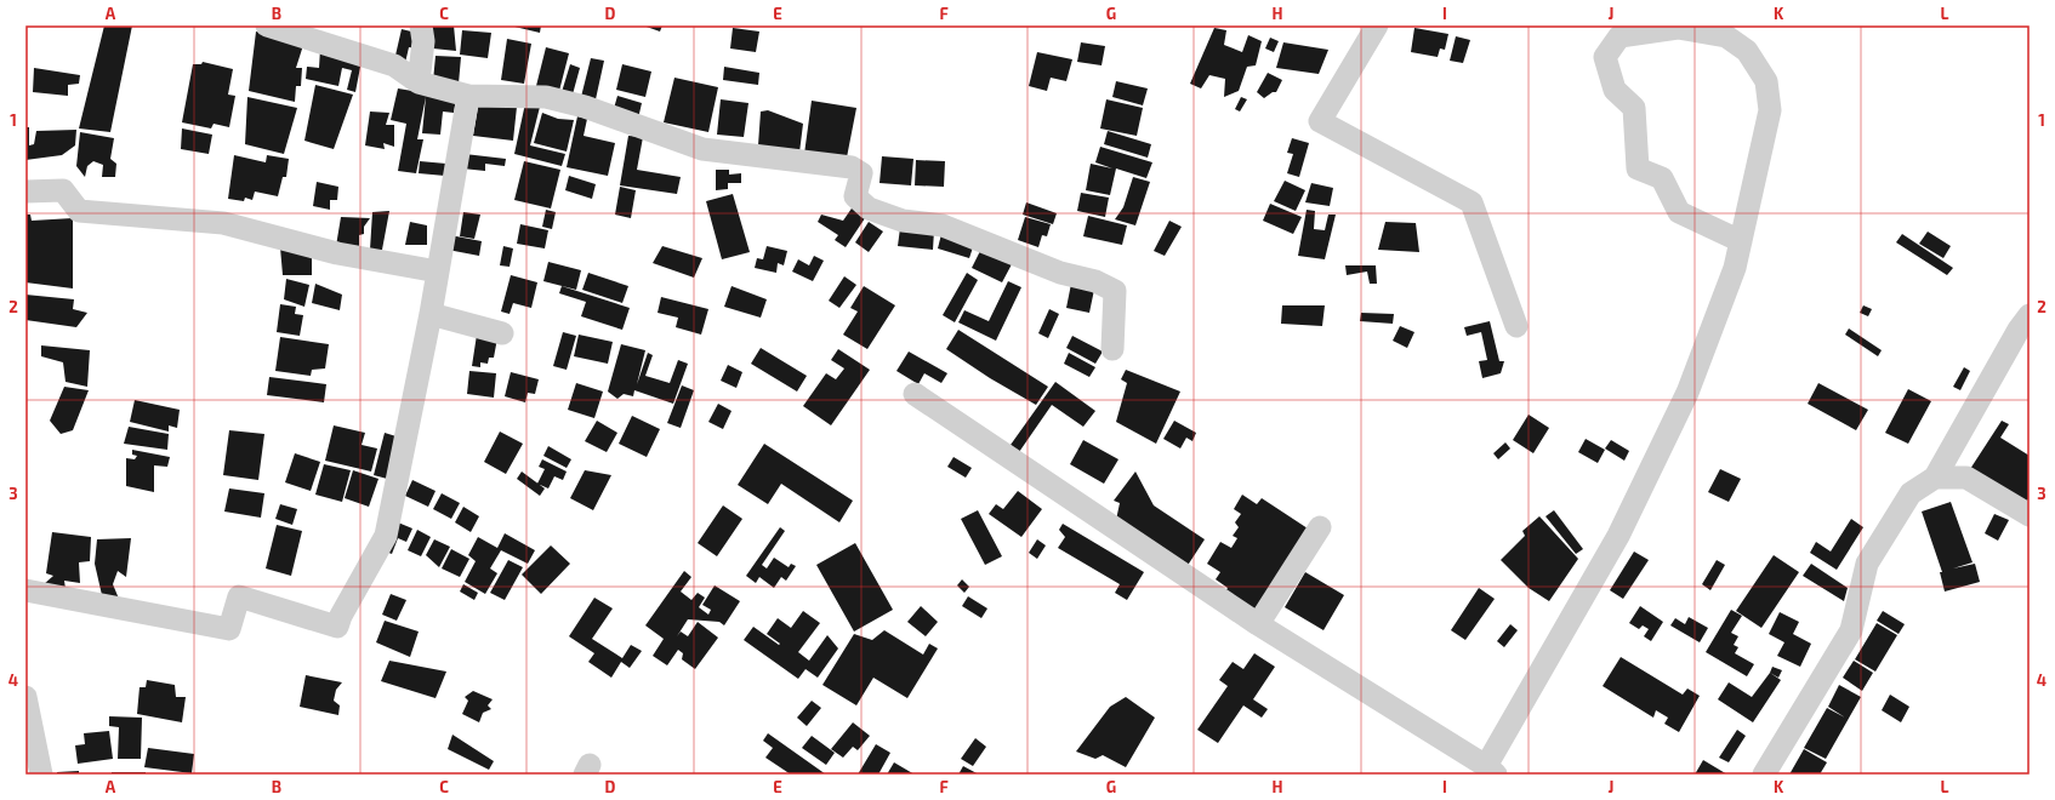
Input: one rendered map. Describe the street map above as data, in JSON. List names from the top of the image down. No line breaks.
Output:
{"grid":{"columns":["A","B","C","D","E","F","G","H","I","J","K","L"],"rows":["1","2","3","4"]}}
